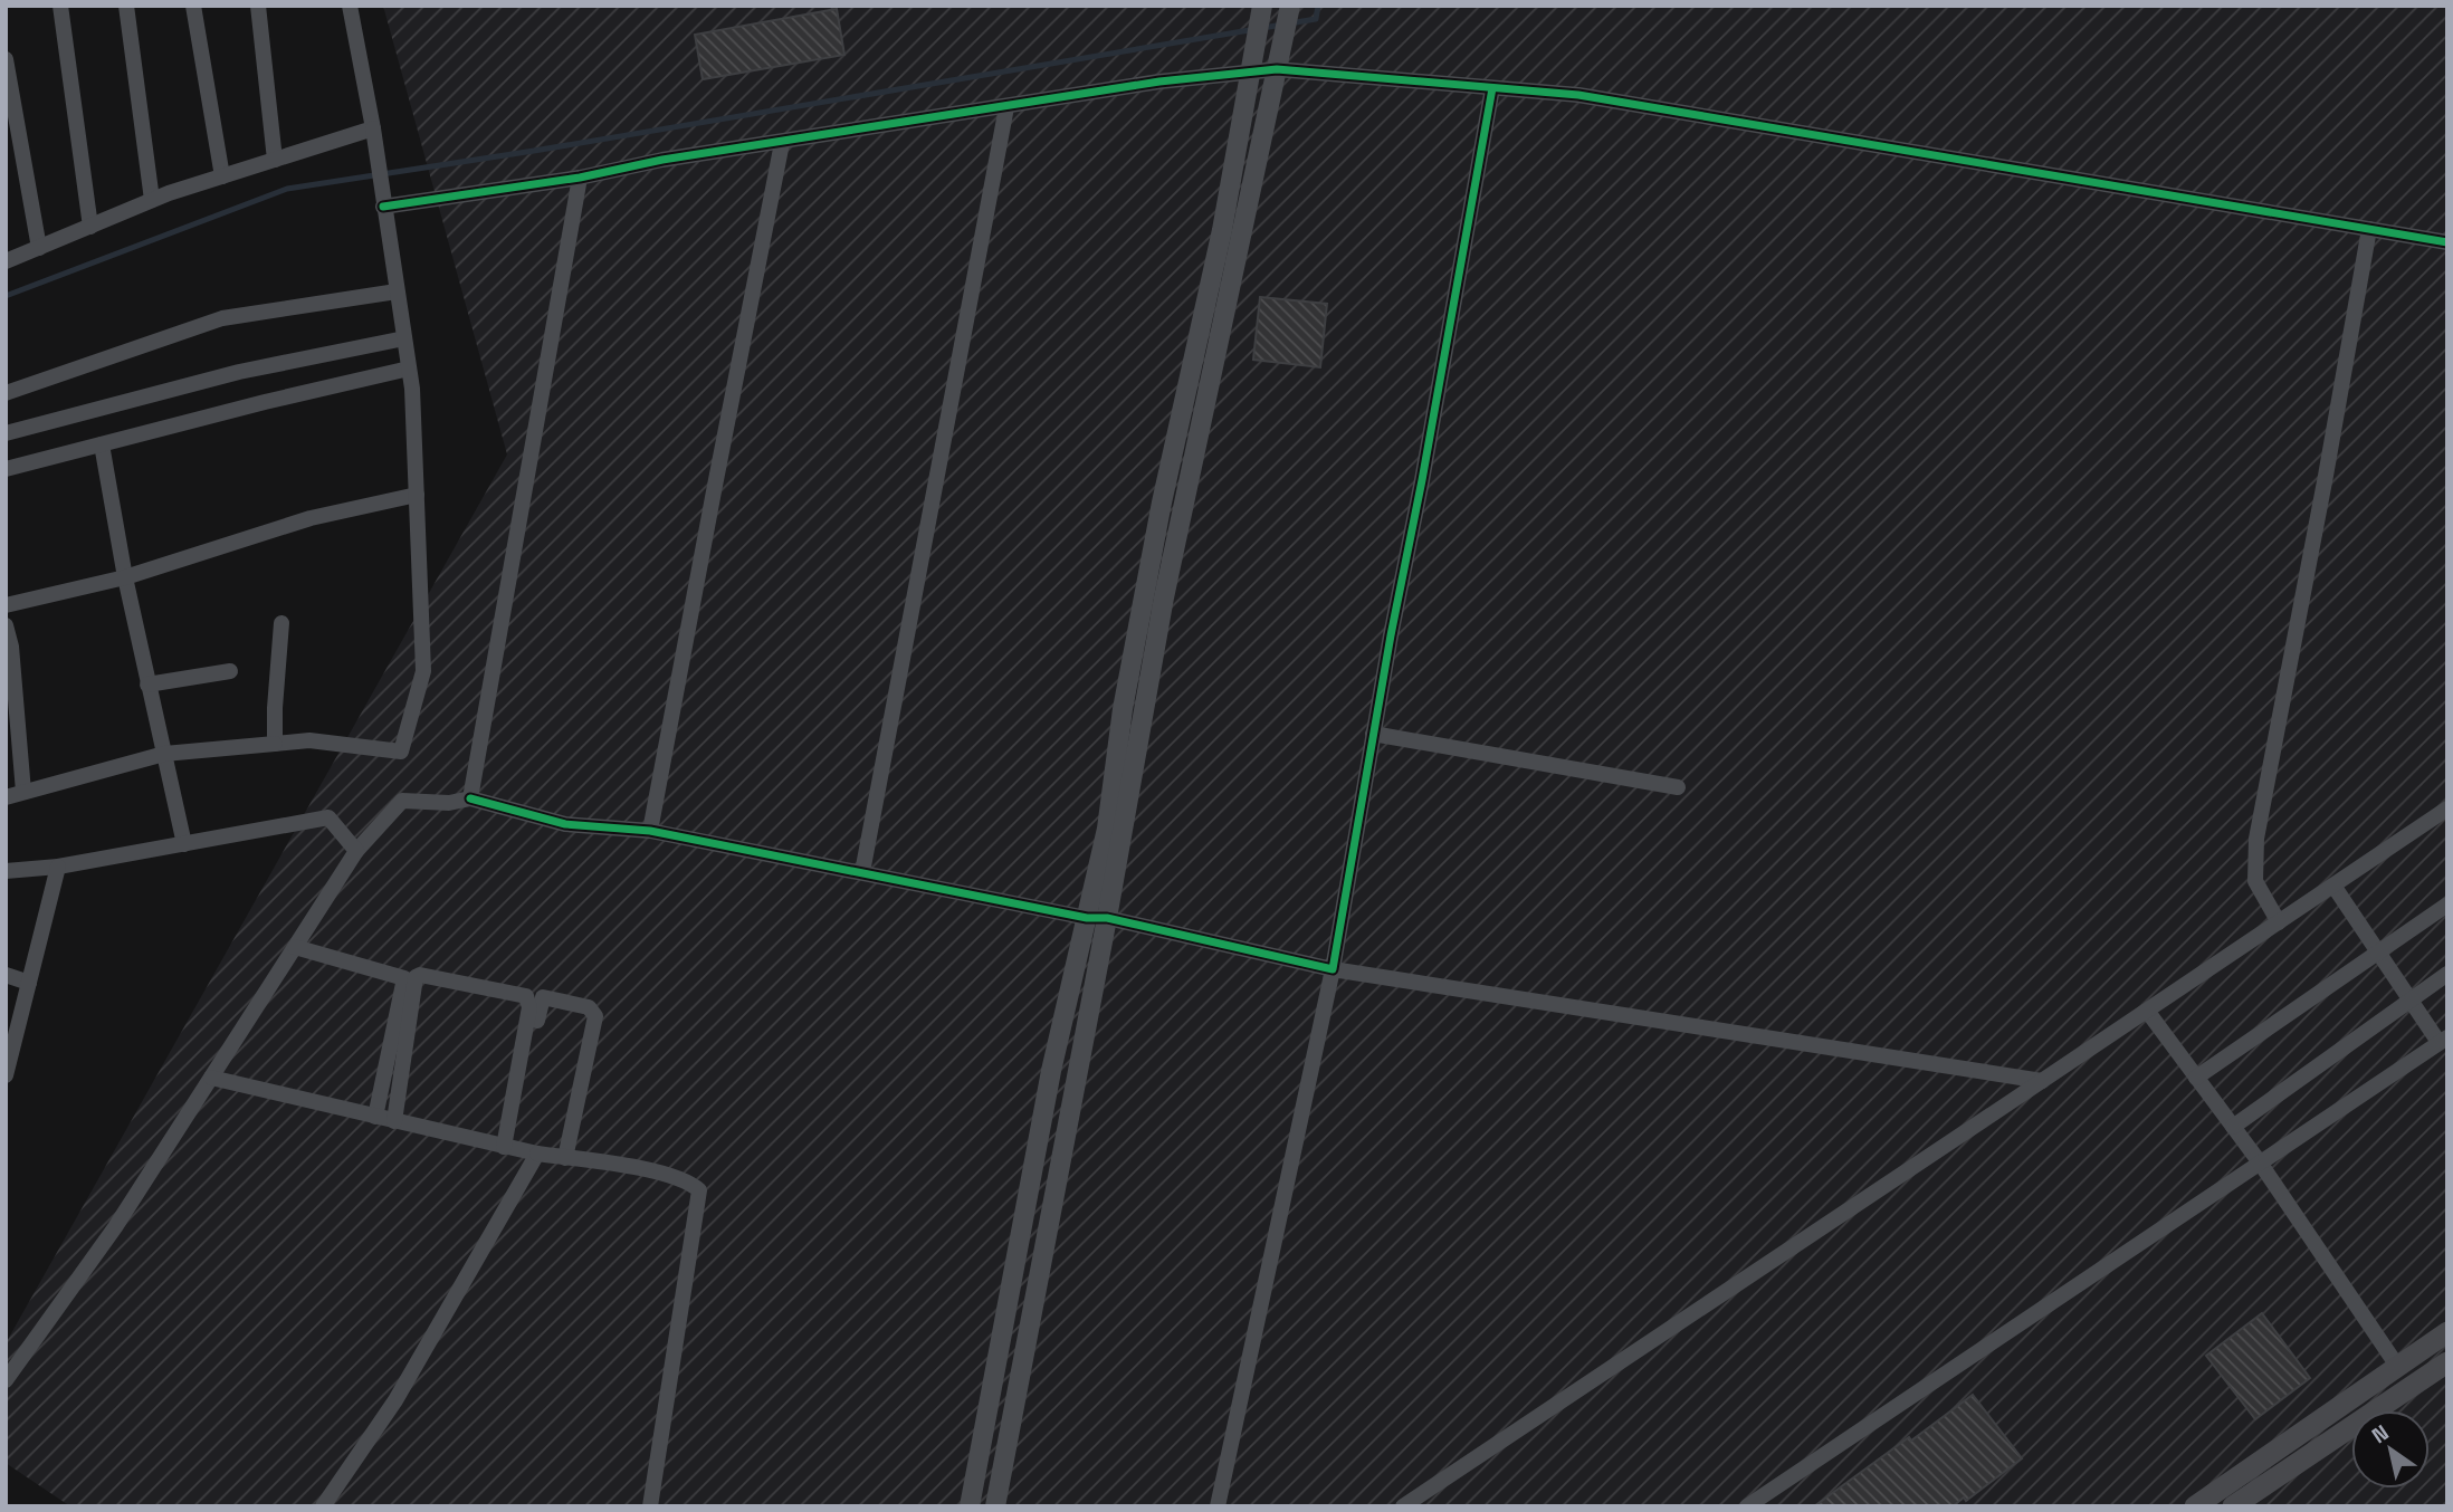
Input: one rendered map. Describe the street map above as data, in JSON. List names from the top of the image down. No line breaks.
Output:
{"north":"top left"}
